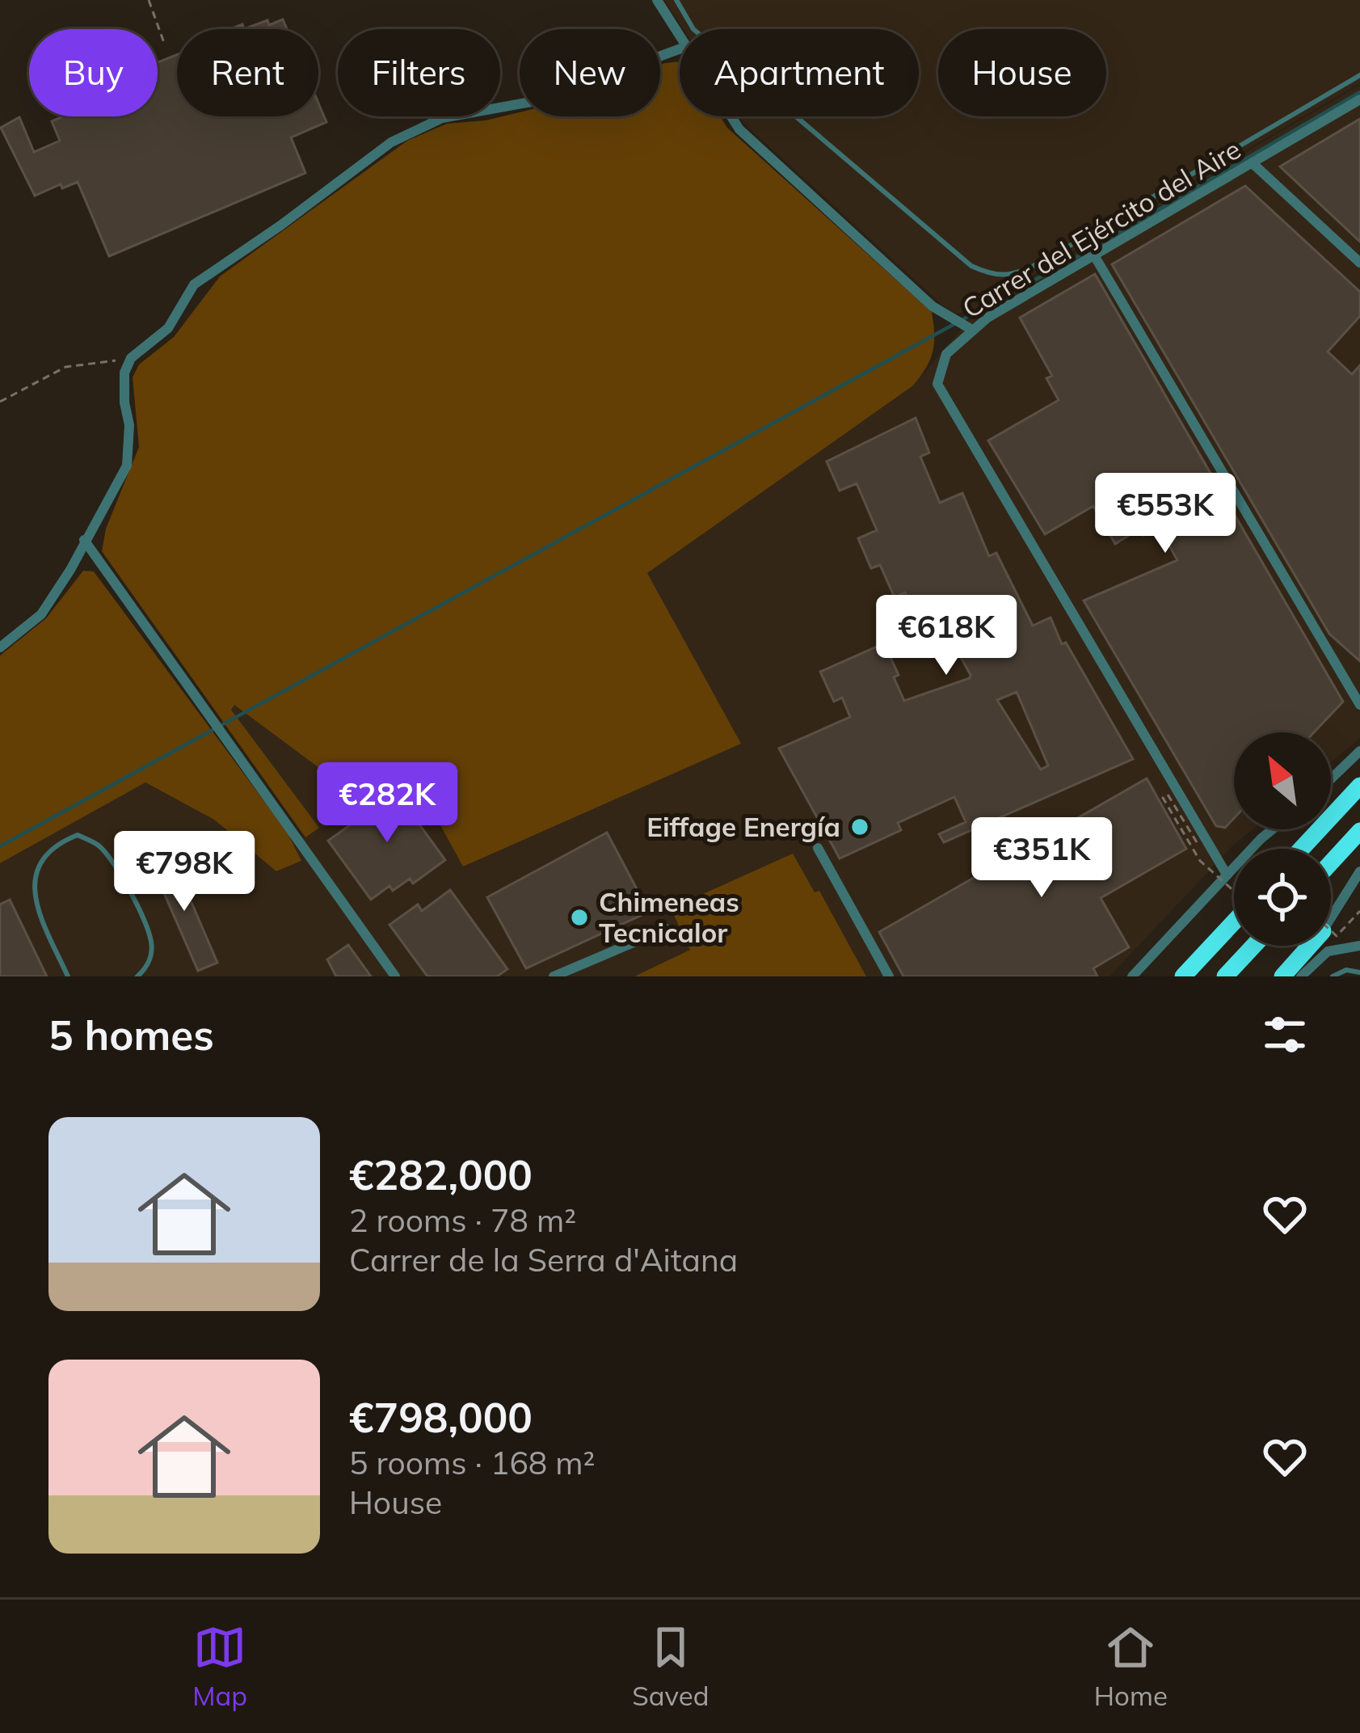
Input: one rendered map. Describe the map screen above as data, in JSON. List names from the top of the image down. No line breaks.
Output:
{"streets":{"street":["Carrer del Ejército del Aire"]},"places":["Eiffage Energía","Chimeneas Tecnicalor"],"north":"top left","page":{"chip":["Buy","Rent","Filters","New","Apartment","House"],"price":["€553K","€618K","€282K","€351K","€798K"],"heading":"5 homes","list":[{"name":"€282,000","note":"2 rooms · 78 m² · Carrer de la Serra d'Aitana"},{"name":"€798,000","note":"5 rooms · 168 m² · House"}],"tabs":["Map","Saved","Home"]}}
